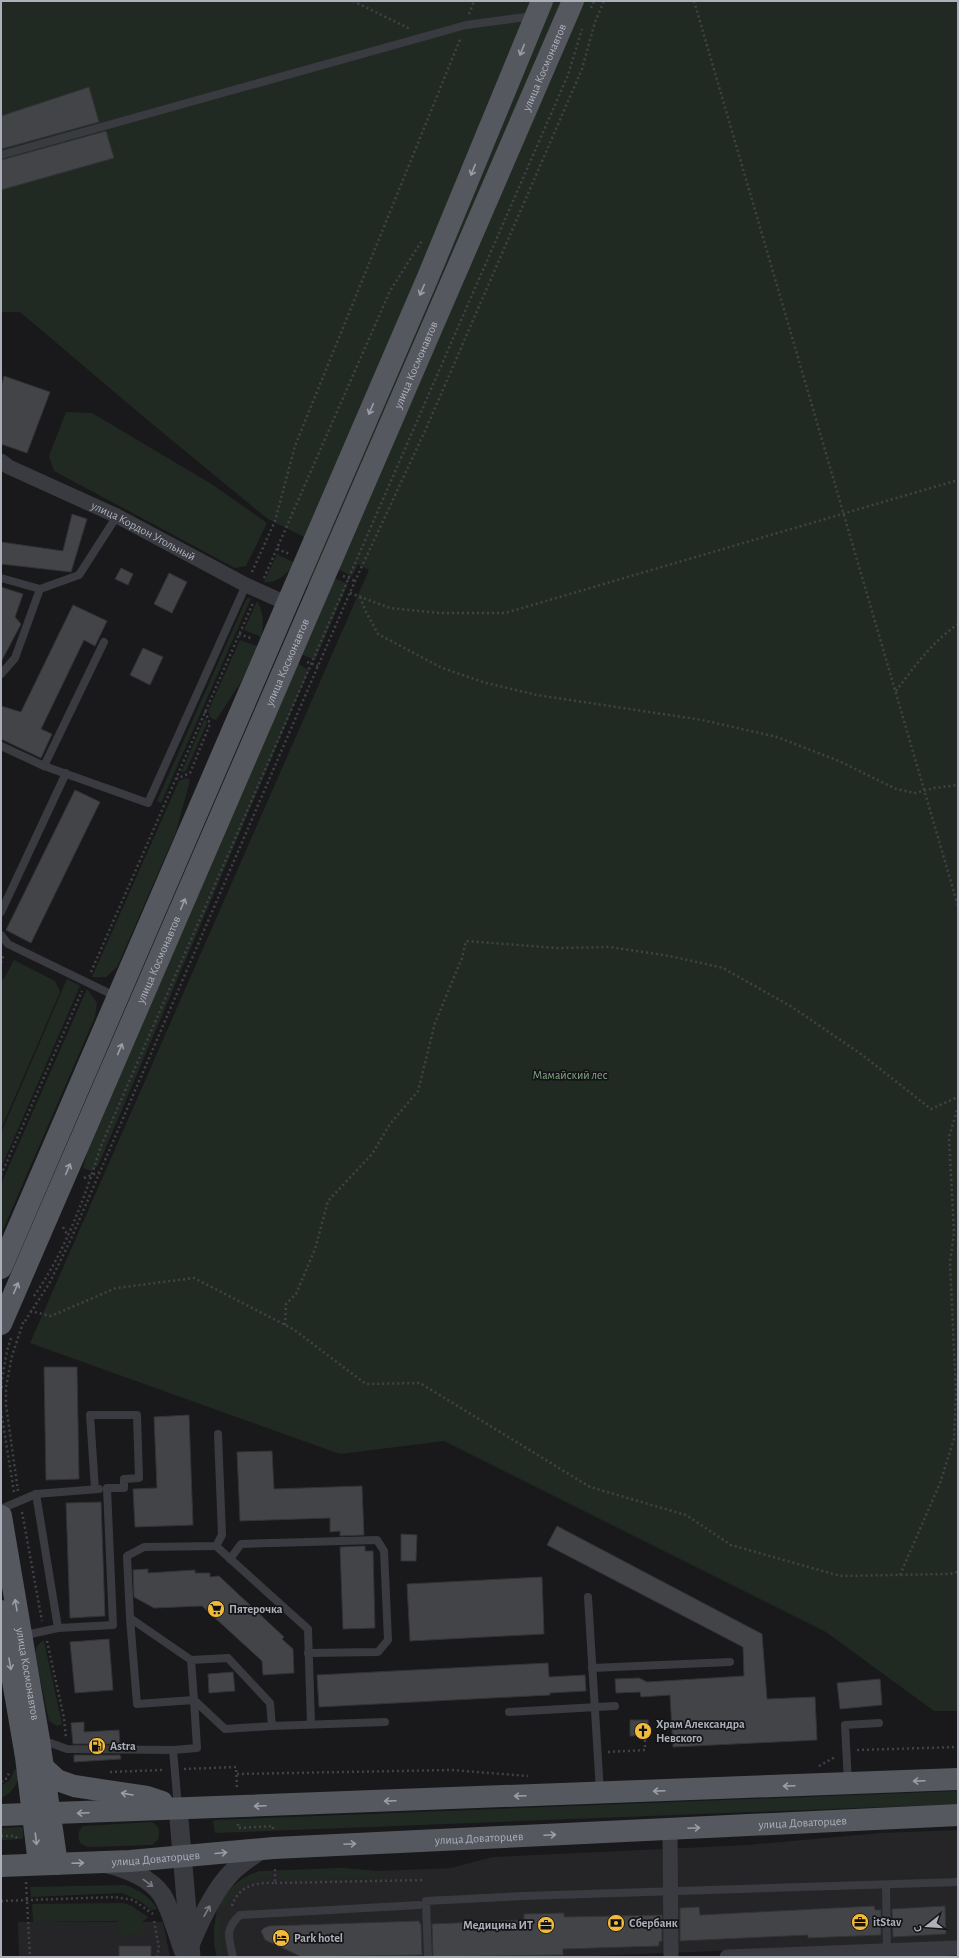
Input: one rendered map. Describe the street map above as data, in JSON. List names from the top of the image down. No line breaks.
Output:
{"streets":{"main road":["улица Космонавтов","улица Доваторцев"],"street":["улица Кордон Угольный"]},"crossings":[["улица Космонавтов","улица Кордон Угольный"]],"parks":["Мамайский лес"],"places":{"supermarket":["Пятерочка"],"church":["Храм Александра Невского"],"fuel station":["Astra"],"office":["itStav","Медицина ИТ"],"bank":["Сбербанк"],"hotel":["Park hotel"]},"north":"left"}
